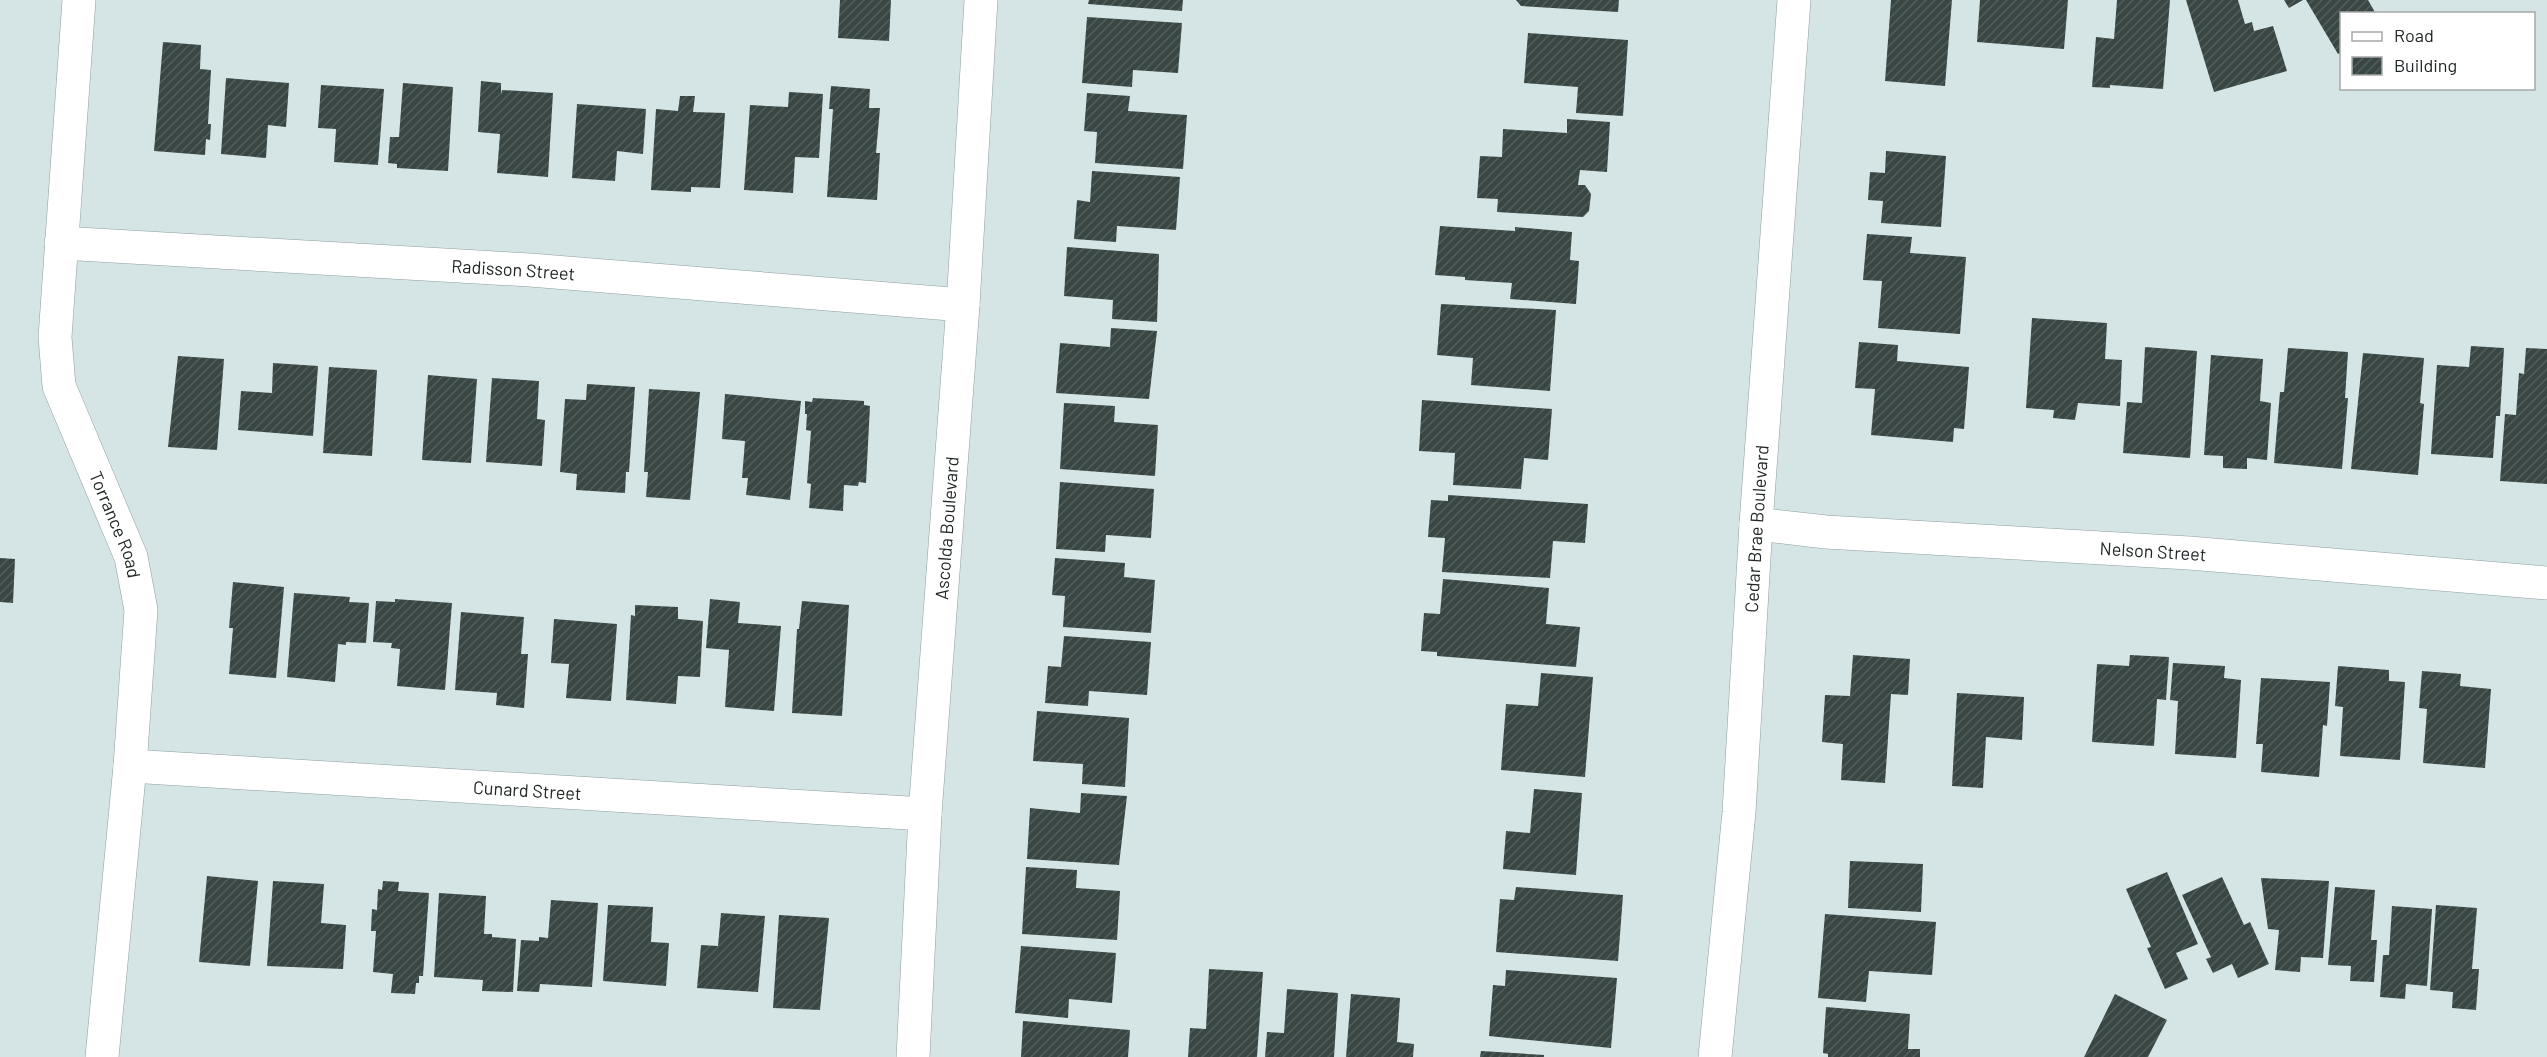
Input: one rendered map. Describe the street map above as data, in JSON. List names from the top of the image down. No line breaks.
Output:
{"streets":{"street":["Radisson Street","Torrance Road","Ascolda Boulevard","Cedar Brae Boulevard","Nelson Street","Cunard Street"]},"crossings":[["Radisson Street","Torrance Road"],["Radisson Street","Ascolda Boulevard"],["Torrance Road","Cunard Street"],["Ascolda Boulevard","Cunard Street"],["Cedar Brae Boulevard","Nelson Street"]],"legend":["Road","Building"]}
